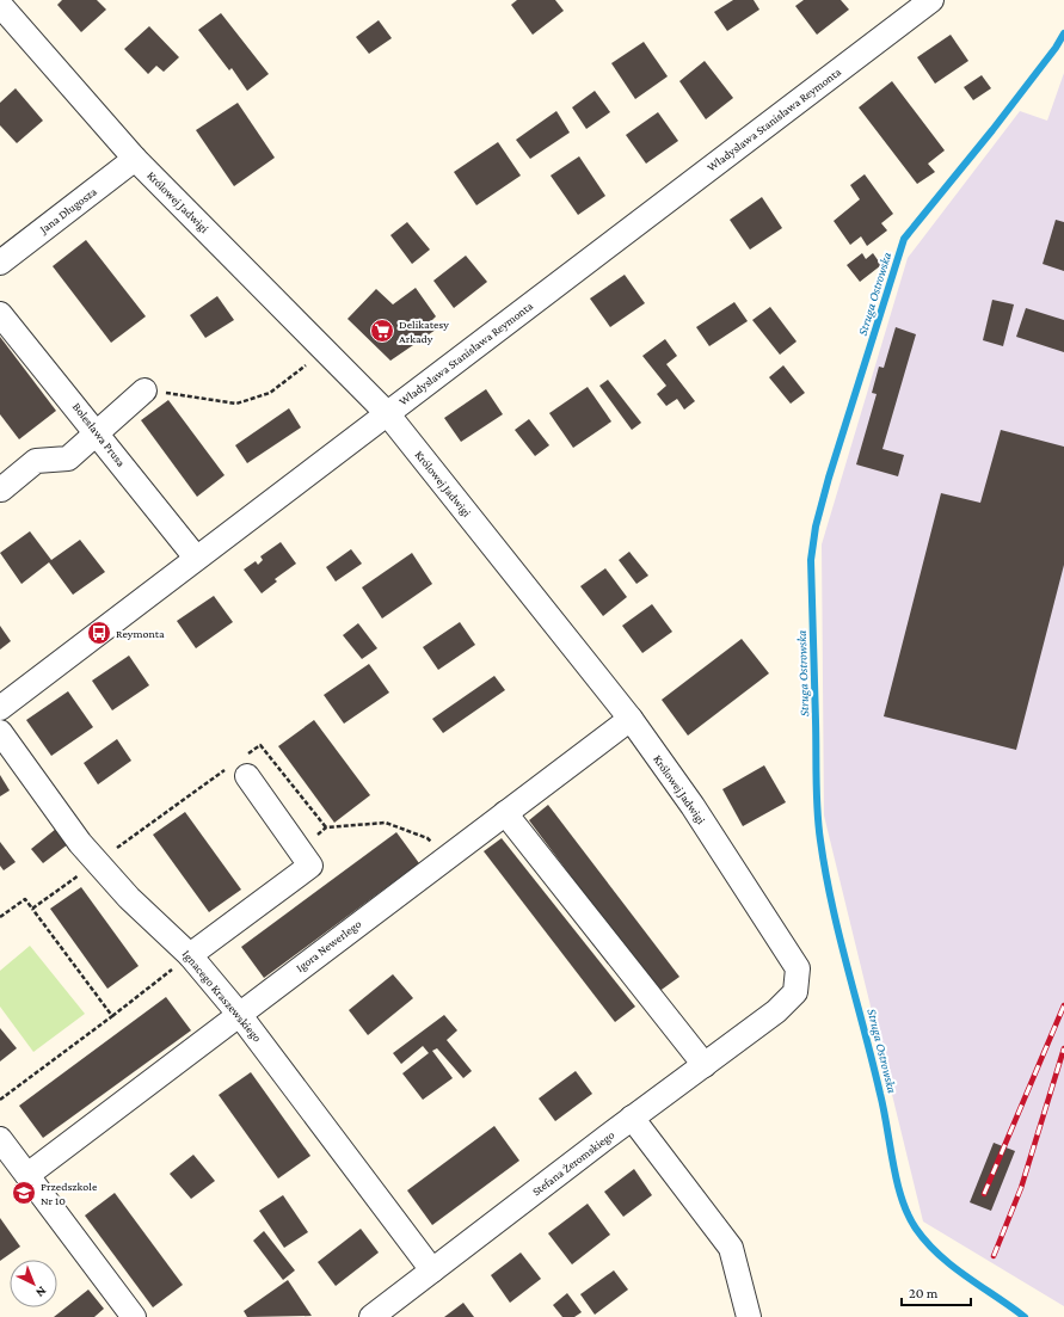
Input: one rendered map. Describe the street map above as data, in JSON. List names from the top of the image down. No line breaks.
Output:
{"streets":{"street":["Władysława Stanisława Reymonta","Królowej Jadwigi","Jana Długosza","Bolesława Prusa","Igora Newerlego","Ignacego Kraszewskiego","Stefana Żeromskiego"]},"crossings":[["Władysława Stanisława Reymonta","Królowej Jadwigi"],["Władysława Stanisława Reymonta","Bolesława Prusa"],["Królowej Jadwigi","Jana Długosza"],["Królowej Jadwigi","Igora Newerlego"],["Królowej Jadwigi","Stefana Żeromskiego"],["Igora Newerlego","Ignacego Kraszewskiego"],["Ignacego Kraszewskiego","Stefana Żeromskiego"]],"water":["Struga Ostrowska"],"places":{"supermarket":["Delikatesy Arkady"],"bus stop":["Reymonta"],"school or university":["Przedszkole Nr 10"]},"scale_bar":"20 m","north":"bottom right"}
